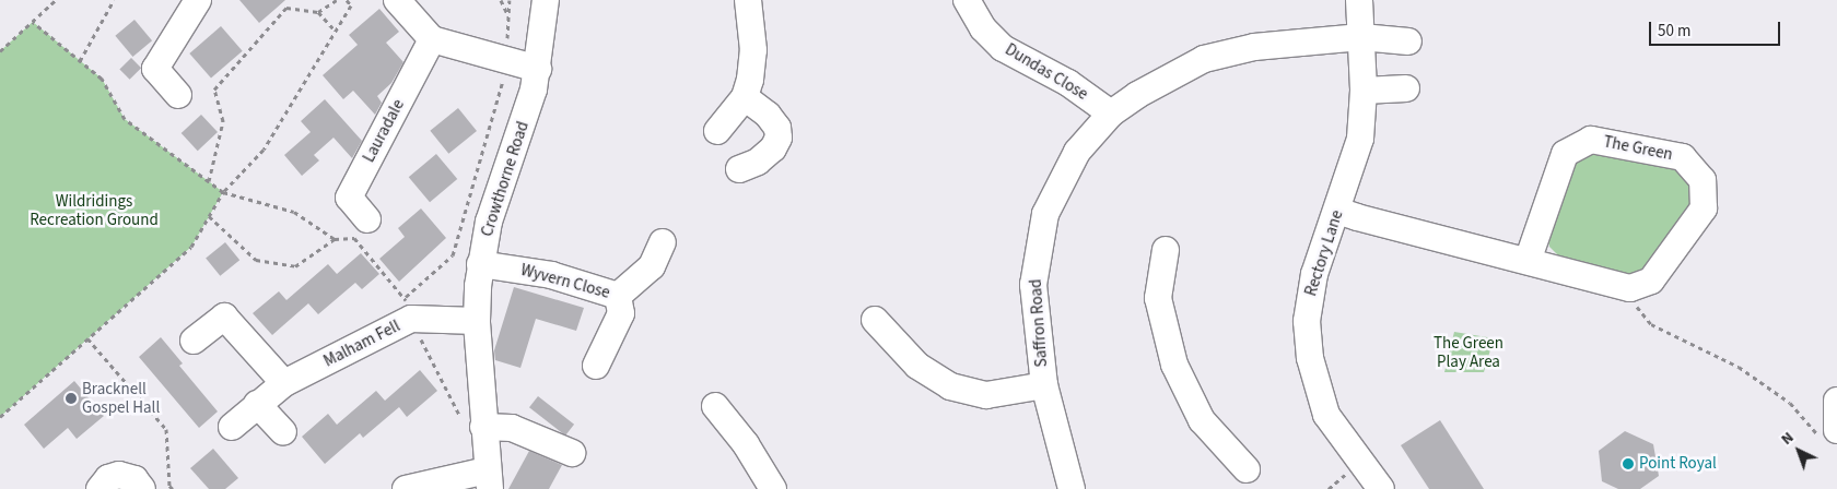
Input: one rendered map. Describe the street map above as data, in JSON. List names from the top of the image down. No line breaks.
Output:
{"streets":{"street":["Dundas Close","Lauradale","The Green","Crowthorne Road","Rectory Lane","Wyvern Close","Saffron Road","Malham Fell"]},"crossings":[["Dundas Close","Saffron Road"],["Crowthorne Road","Wyvern Close"],["Crowthorne Road","Malham Fell"],["Rectory Lane","Saffron Road"]],"parks":["Wildridings Recreation Ground","The Green Play Area"],"places":["Bracknell Gospel Hall","Point Royal"],"scale_bar":"50 m","north":"top left"}
